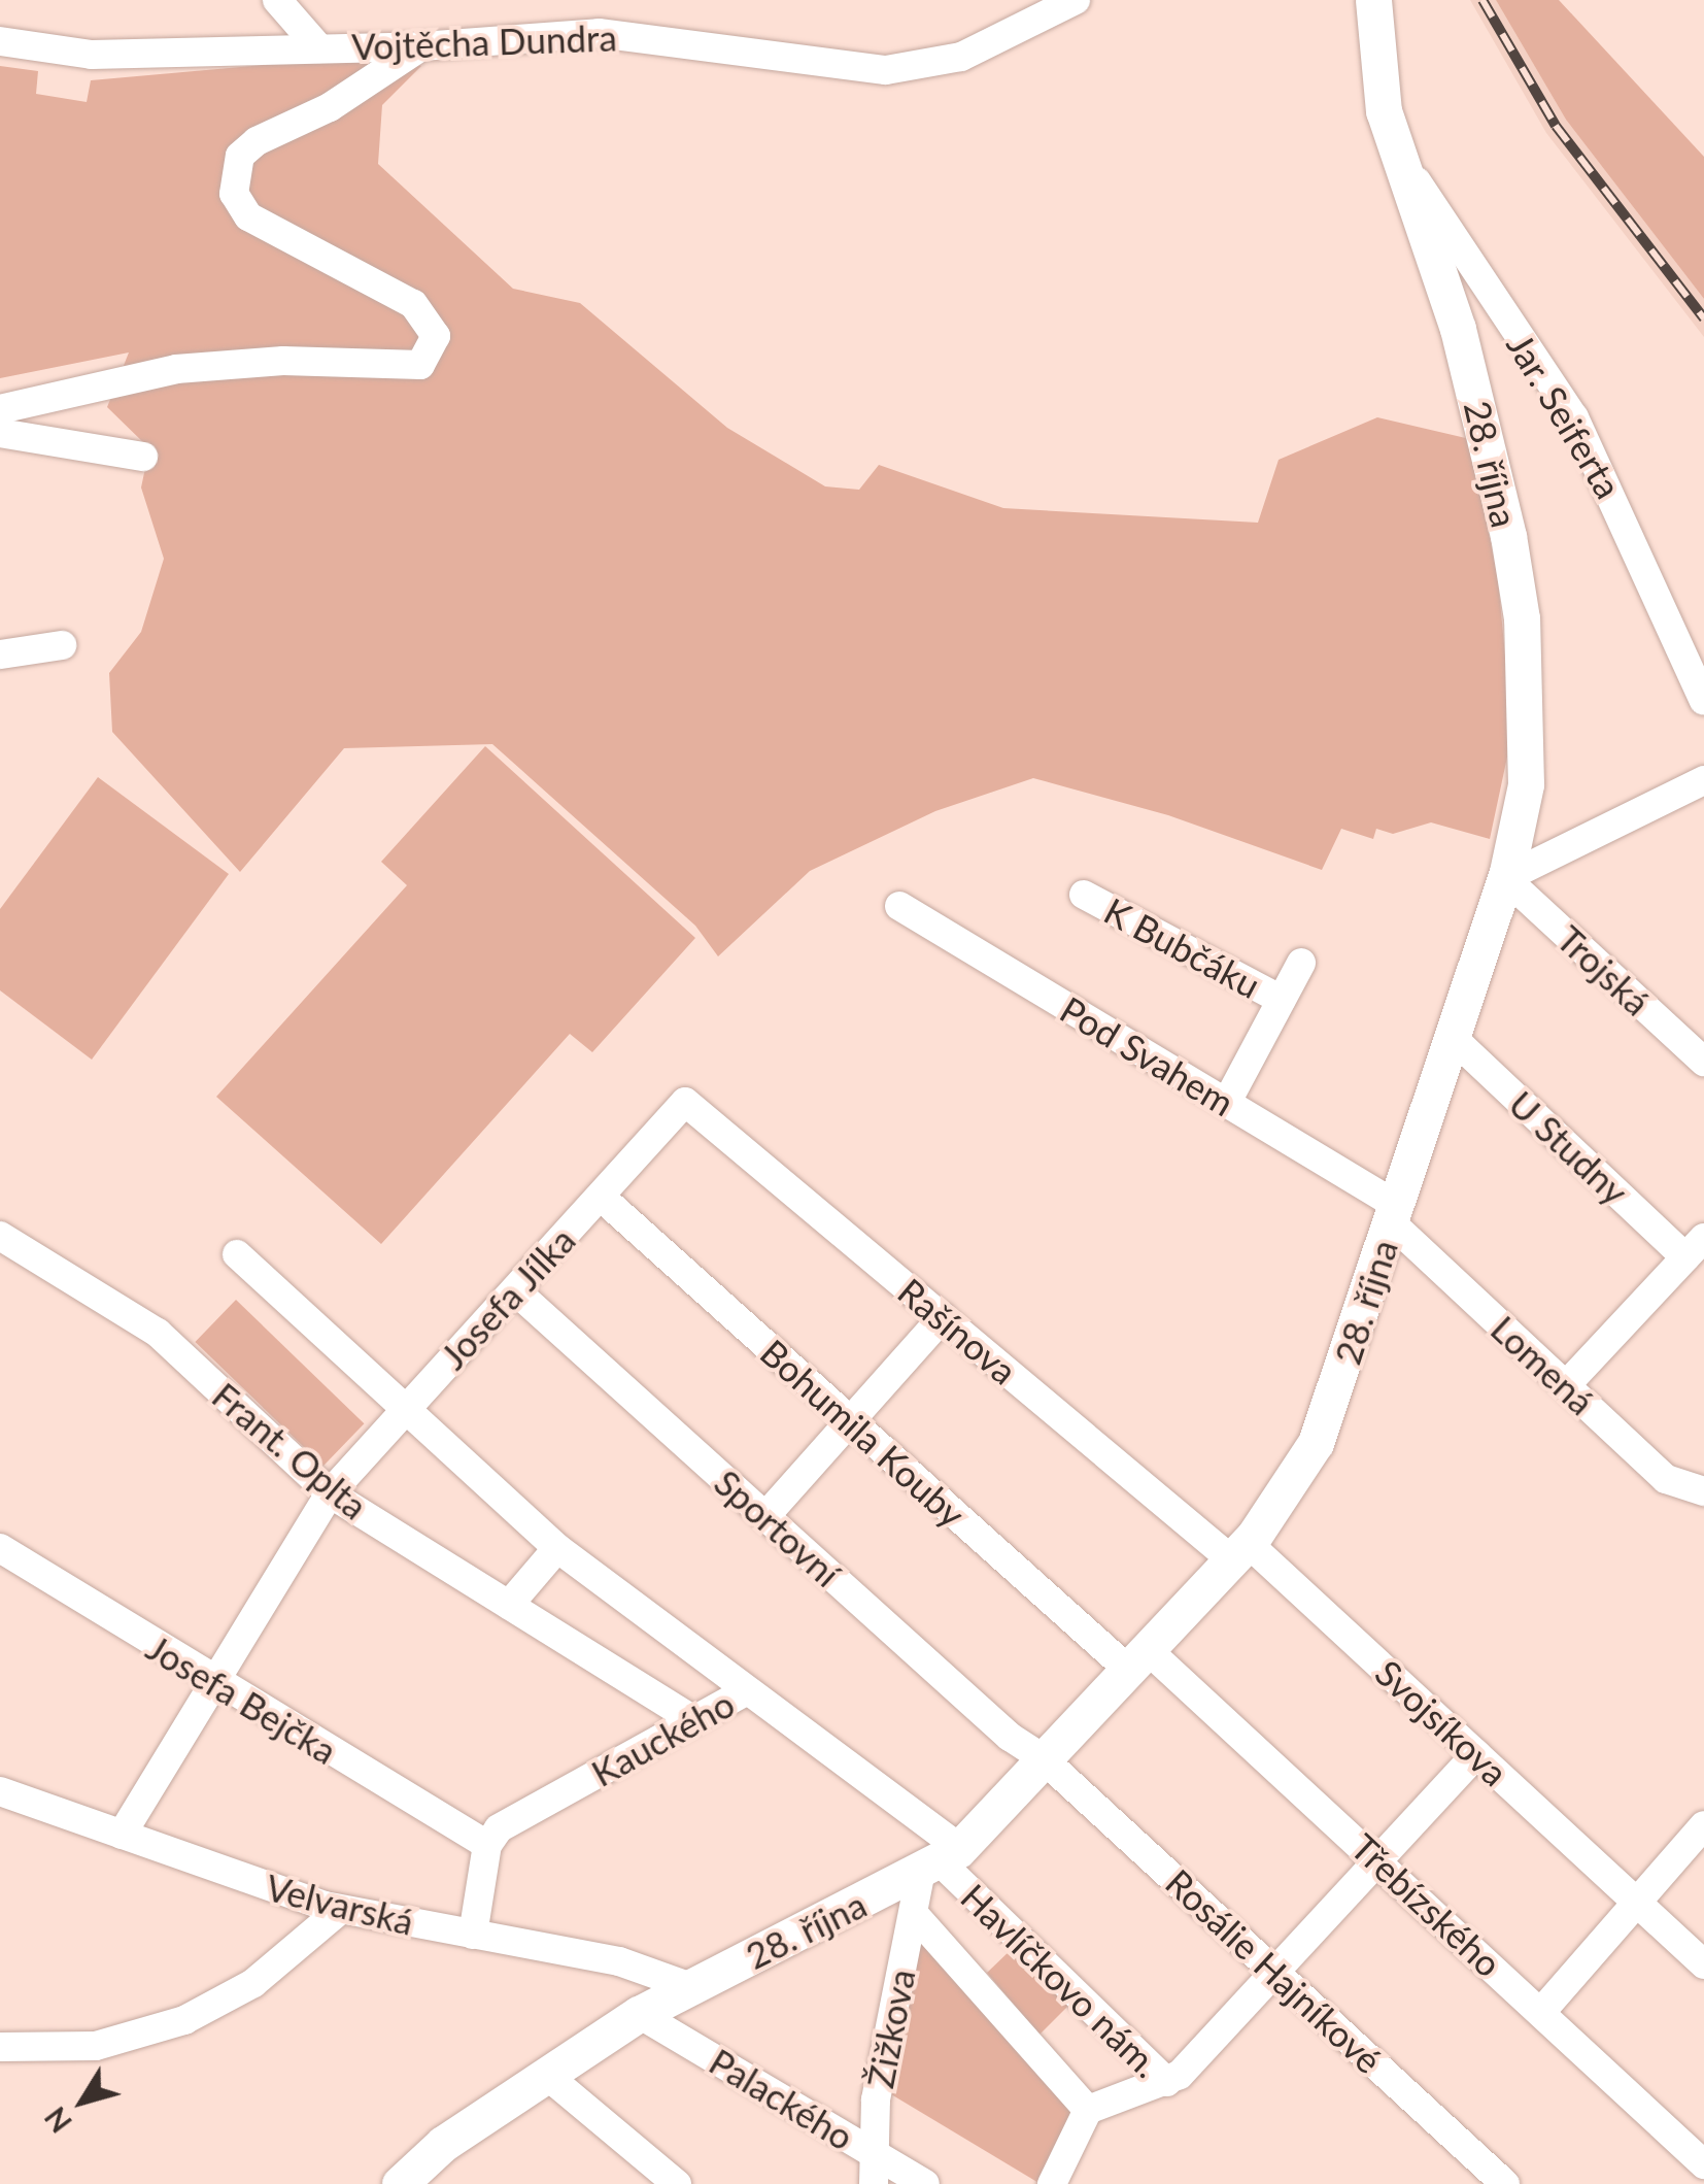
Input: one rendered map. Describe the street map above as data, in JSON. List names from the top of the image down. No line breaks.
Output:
{"streets":{"main road":["28. října"],"street":["Vojtěcha Dundra","Jar. Seiferta","K Bubčáku","Trojská","Pod Svahem","U Studny","Josefa Jílka","Rašínova","Lomená","Bohumila Kouby","Frant. Oplta","Sportovní","Josefa Bejčka","Svojsíkova","Kauckého","Velvarská","Třebízského","Rosálie Hajníkové","Havlíčkovo nám.","Žižkova","Palackého"]},"crossings":[["Jar. Seiferta","28. října"],["28. října","Trojská"],["28. října","Pod Svahem"],["28. října","U Studny"],["28. října","Rašínova"],["28. října","Lomená"],["28. října","Bohumila Kouby"],["28. října","Sportovní"],["28. října","Svojsíkova"],["28. října","Kauckého"],["28. října","Velvarská"],["28. října","Třebízského"],["28. října","Rosálie Hajníkové"],["28. října","Havlíčkovo nám."],["28. října","Žižkova"],["28. října","Palackého"],["K Bubčáku","Pod Svahem"],["Pod Svahem","Lomená"],["Josefa Jílka","Rašínova"],["Josefa Jílka","Bohumila Kouby"],["Josefa Jílka","Frant. Oplta"],["Josefa Jílka","Sportovní"],["Josefa Jílka","Josefa Bejčka"],["Josefa Jílka","Velvarská"],["Rašínova","Svojsíkova"],["Bohumila Kouby","Třebízského"],["Frant. Oplta","Kauckého"],["Sportovní","Rosálie Hajníkové"],["Josefa Bejčka","Kauckého"],["Kauckého","Havlíčkovo nám."],["Kauckého","Žižkova"],["Havlíčkovo nám.","Žižkova"],["Žižkova","Palackého"]],"north":"bottom left"}
